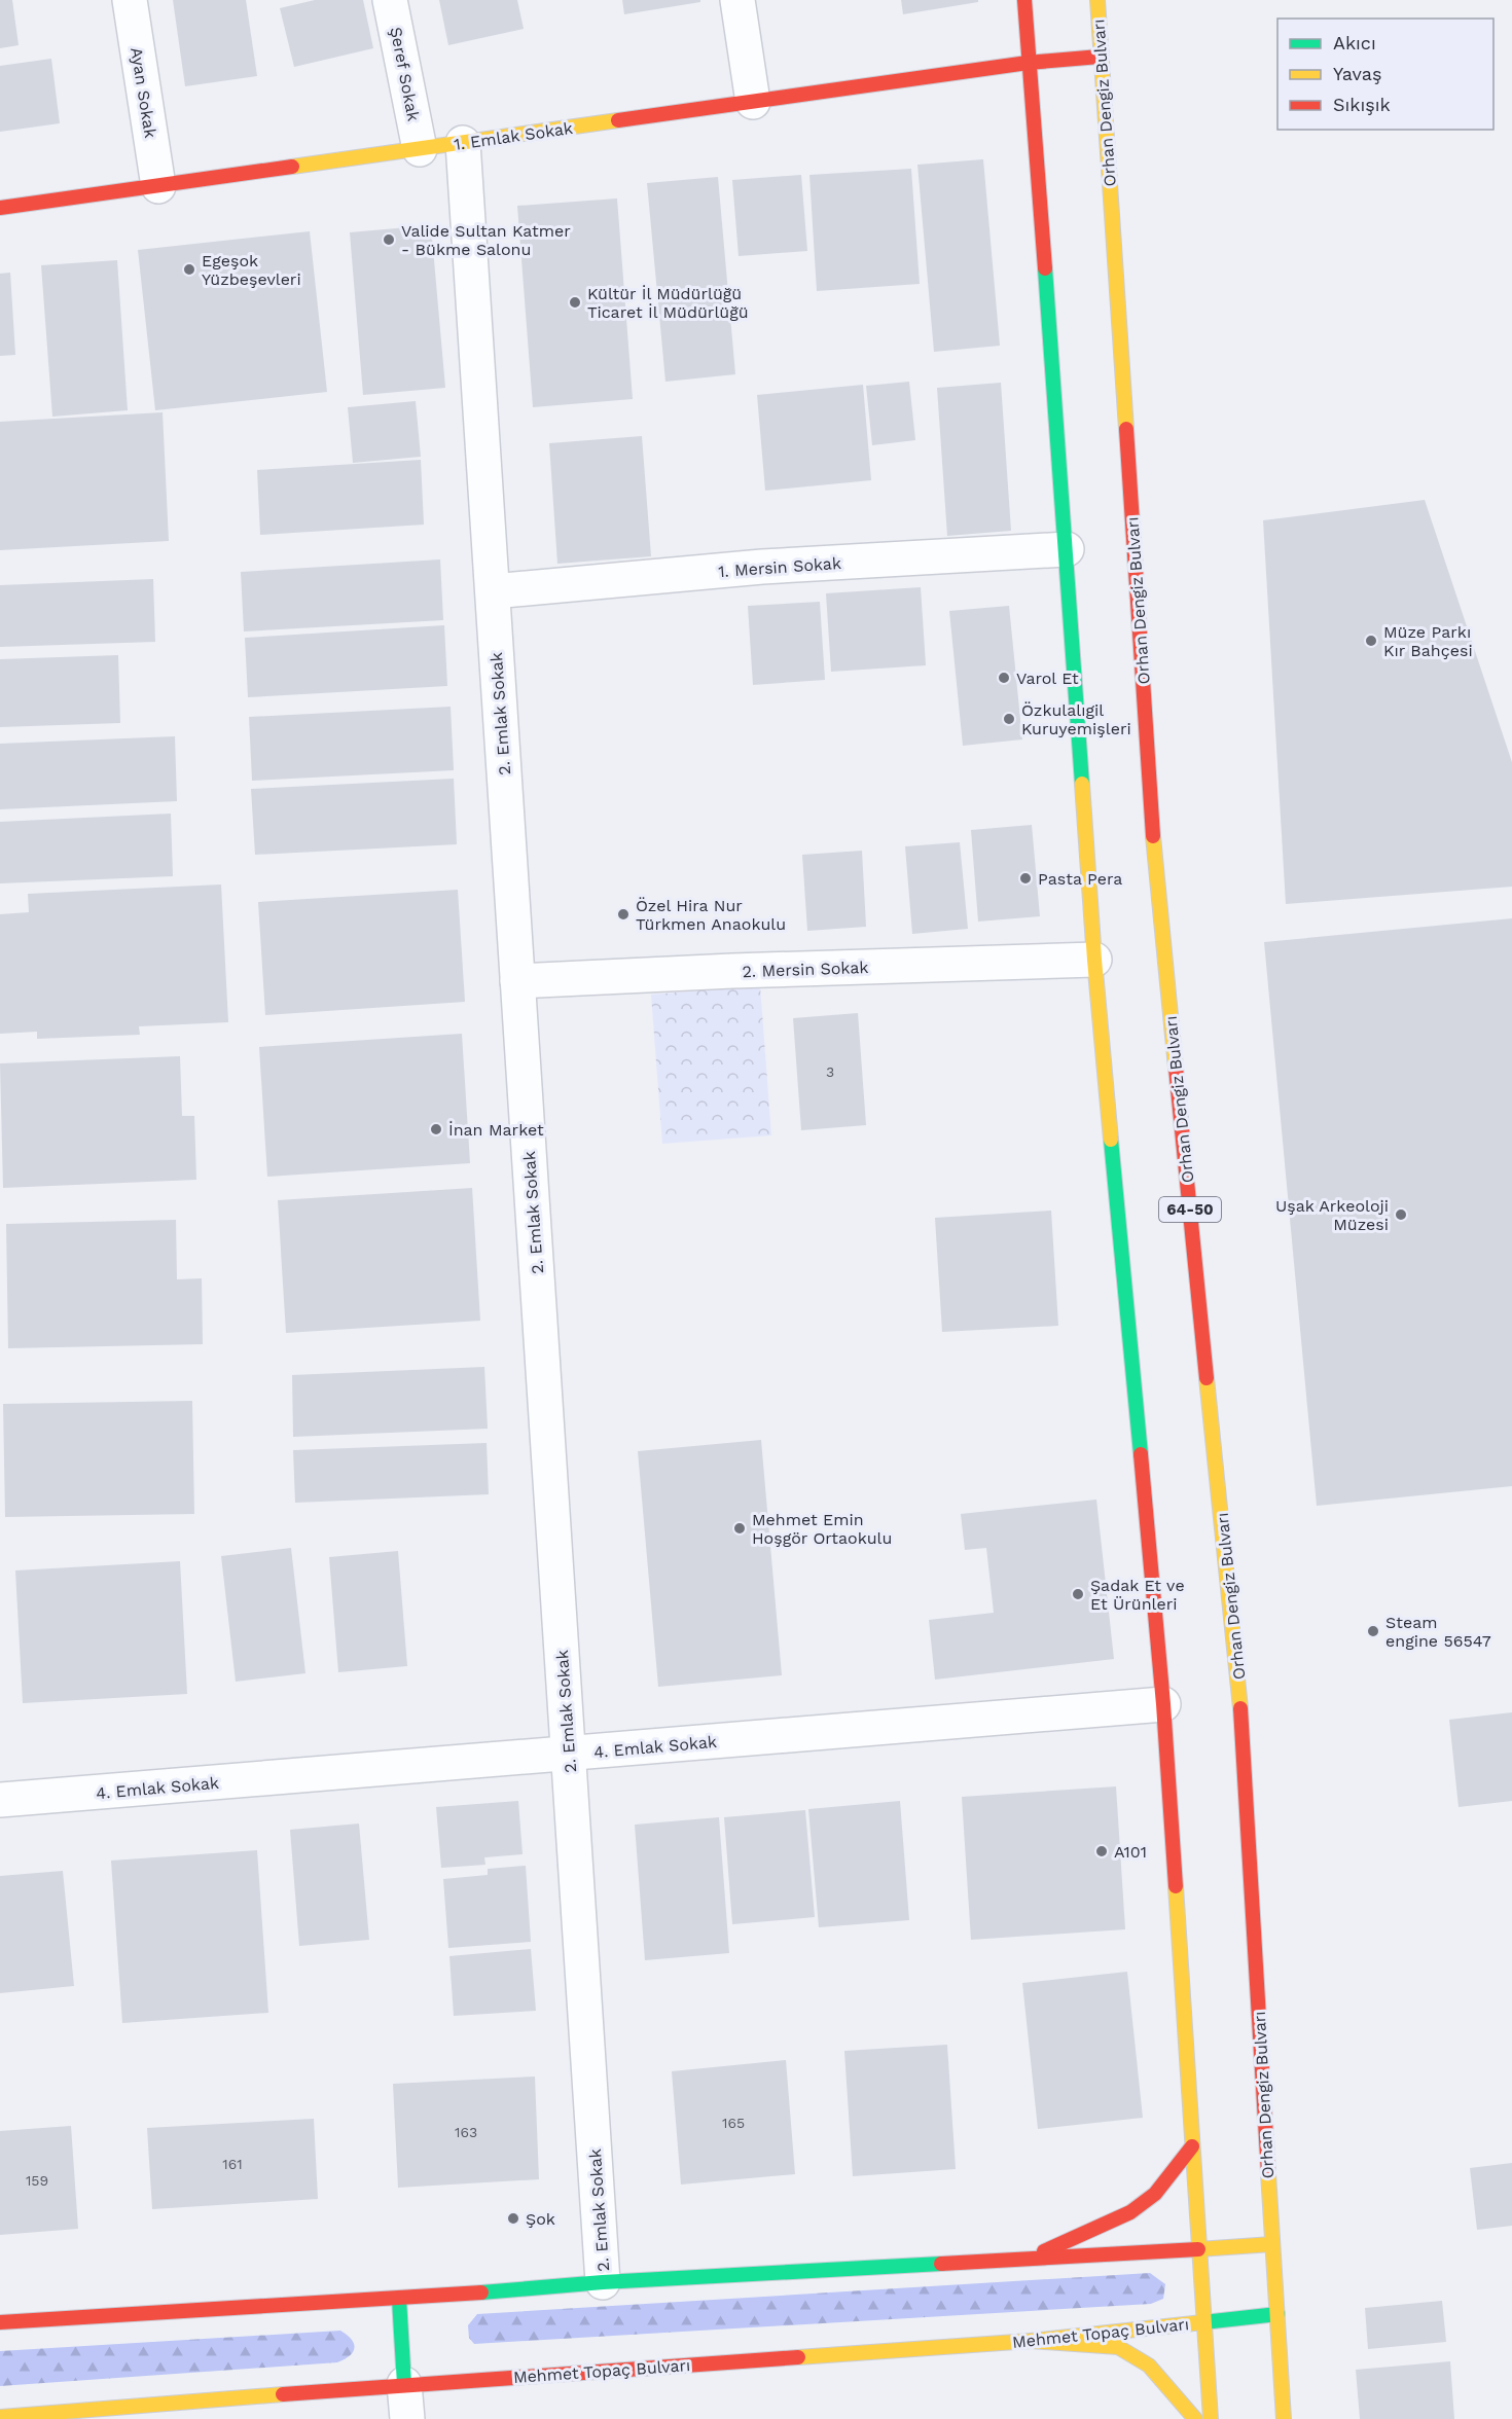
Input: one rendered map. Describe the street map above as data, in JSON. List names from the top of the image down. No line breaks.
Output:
{"streets":{"main road":["Orhan Dengiz Bulvarı","1. Emlak Sokak","64-50","Mehmet Topaç Bulvarı"],"street":["Şeref Sokak","Ayan Sokak","1. Mersin Sokak","2. Emlak Sokak","2. Mersin Sokak","4. Emlak Sokak"]},"crossings":[["Şeref Sokak","1. Emlak Sokak"],["Ayan Sokak","1. Emlak Sokak"],["Orhan Dengiz Bulvarı","1. Emlak Sokak"],["Orhan Dengiz Bulvarı","Mehmet Topaç Bulvarı"],["1. Emlak Sokak","2. Emlak Sokak"],["1. Mersin Sokak","2. Emlak Sokak"],["2. Emlak Sokak","2. Mersin Sokak"],["2. Emlak Sokak","4. Emlak Sokak"]],"places":["Valide Sultan Katmer - Bükme Salonu","Egeşok Yüzbeşevleri","Kültür İl Müdürlüğü Ticaret İl Müdürlüğü","Müze Parkı Kır Bahçesi","Varol Et","Özkulalıgil Kuruyemişleri","Pasta Pera","Özel Hira Nur Türkmen Anaokulu","İnan Market","Uşak Arkeoloji Müzesi","Mehmet Emin Hoşgör Ortaokulu","Şadak Et ve Et Ürünleri","Steam engine 56547","A101","Şok"],"house_numbers":["3","165","163","161","159"],"legend":["Akıcı","Yavaş","Sıkışık"]}
